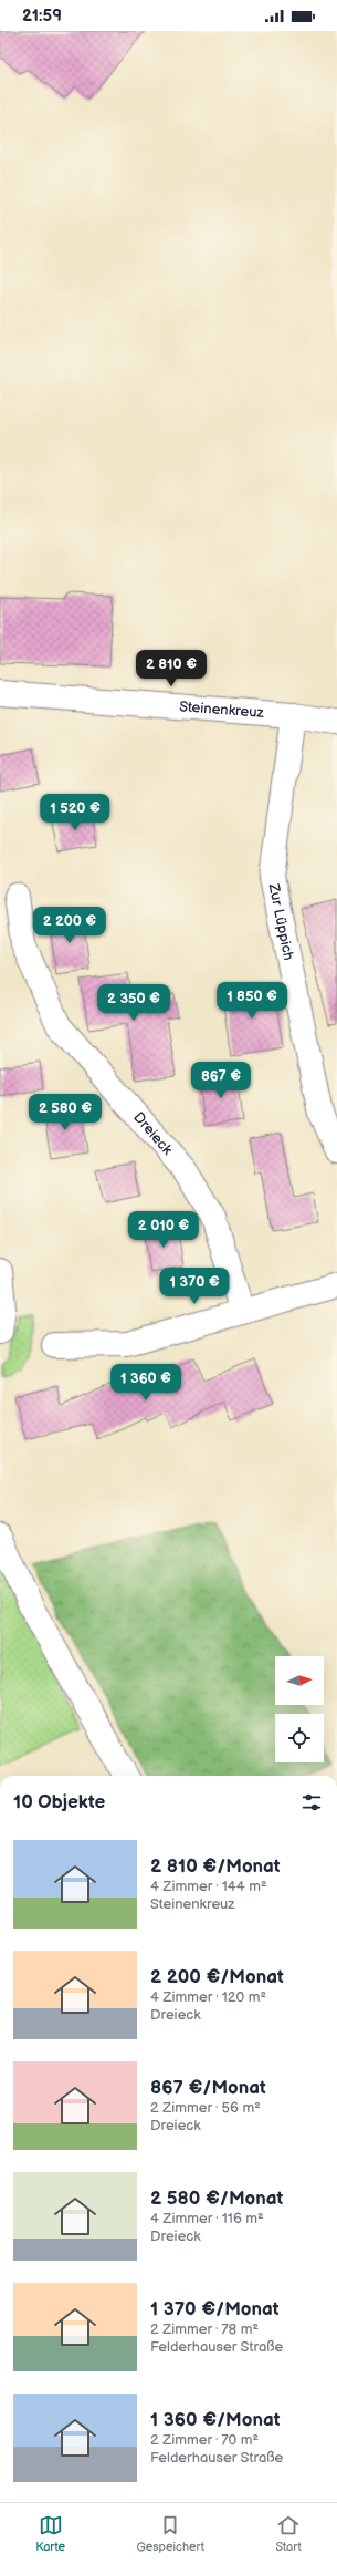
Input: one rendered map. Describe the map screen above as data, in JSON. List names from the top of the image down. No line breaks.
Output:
{"streets":{"street":["Steinenkreuz","Zur Lüppich","Dreieck"]},"crossings":[["Steinenkreuz","Zur Lüppich"]],"north":"right","page":{"status":"21:59","price":["2 810 €","1 520 €","2 200 €","1 850 €","2 350 €","867 €","2 580 €","2 010 €","1 370 €","1 360 €"],"heading":"10 Objekte","list":[{"name":"2 810 €/Monat","note":"4 Zimmer · 144 m² · Steinenkreuz"},{"name":"2 200 €/Monat","note":"4 Zimmer · 120 m² · Dreieck"},{"name":"867 €/Monat","note":"2 Zimmer · 56 m² · Dreieck"},{"name":"2 580 €/Monat","note":"4 Zimmer · 116 m² · Dreieck"},{"name":"1 370 €/Monat","note":"2 Zimmer · 78 m² · Felderhauser Straße"},{"name":"1 360 €/Monat","note":"2 Zimmer · 70 m² · Felderhauser Straße"}],"tabs":["Karte","Gespeichert","Start"]}}
